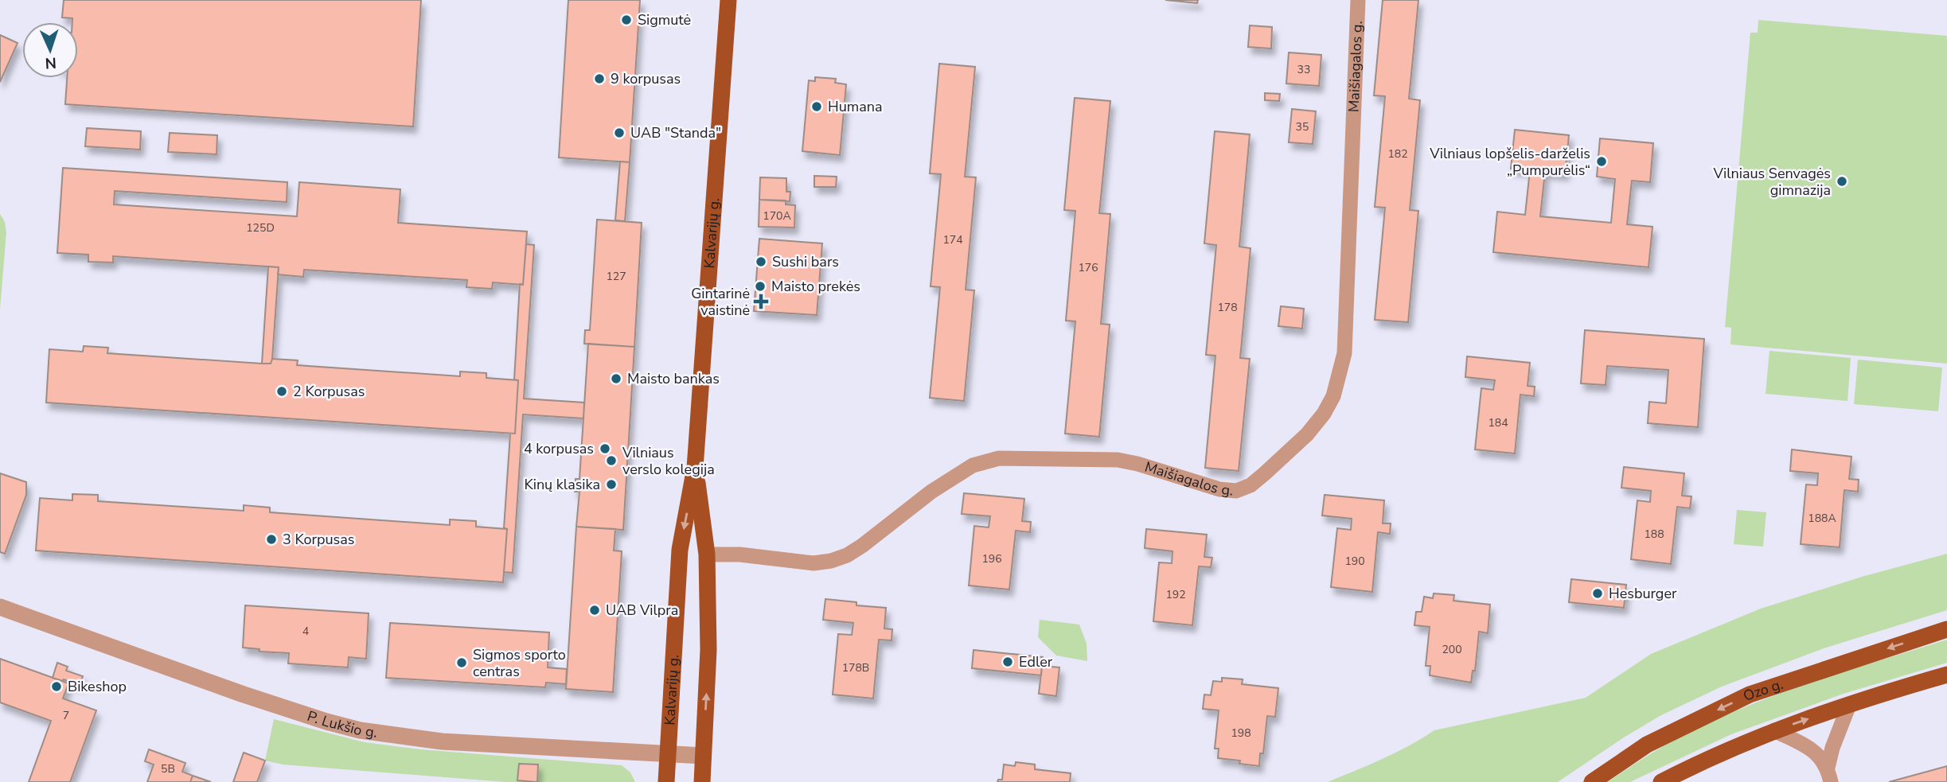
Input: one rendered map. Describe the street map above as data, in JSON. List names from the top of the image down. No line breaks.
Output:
{"streets":{"main road":["Kalvarijų g.","Ozo g."],"street":["Maišiagalos g.","P. Lukšio g."]},"crossings":[["Maišiagalos g.","Kalvarijų g."],["Kalvarijų g.","P. Lukšio g."]],"places":{"other":["Sigmutė","9 korpusas","Humana","UAB \"Standa\"","Vilniaus lopšelis-darželis „Pumpurėlis“","Vilniaus Senvagės gimnazija","Sushi bars","Maisto prekės","Maisto bankas","2 Korpusas","4 korpusas","Vilniaus verslo kolegija","Kinų klasika","3 Korpusas","Hesburger","UAB Vilpra","Edler","Sigmos sporto centras","Bikeshop"],"health":["Gintarinė vaistinė"]},"house_numbers":["33","35","182","170A","125D","174","176","127","178","184","188A","188","196","190","192","4","200","178B","7","198","5B"],"north":"bottom"}
